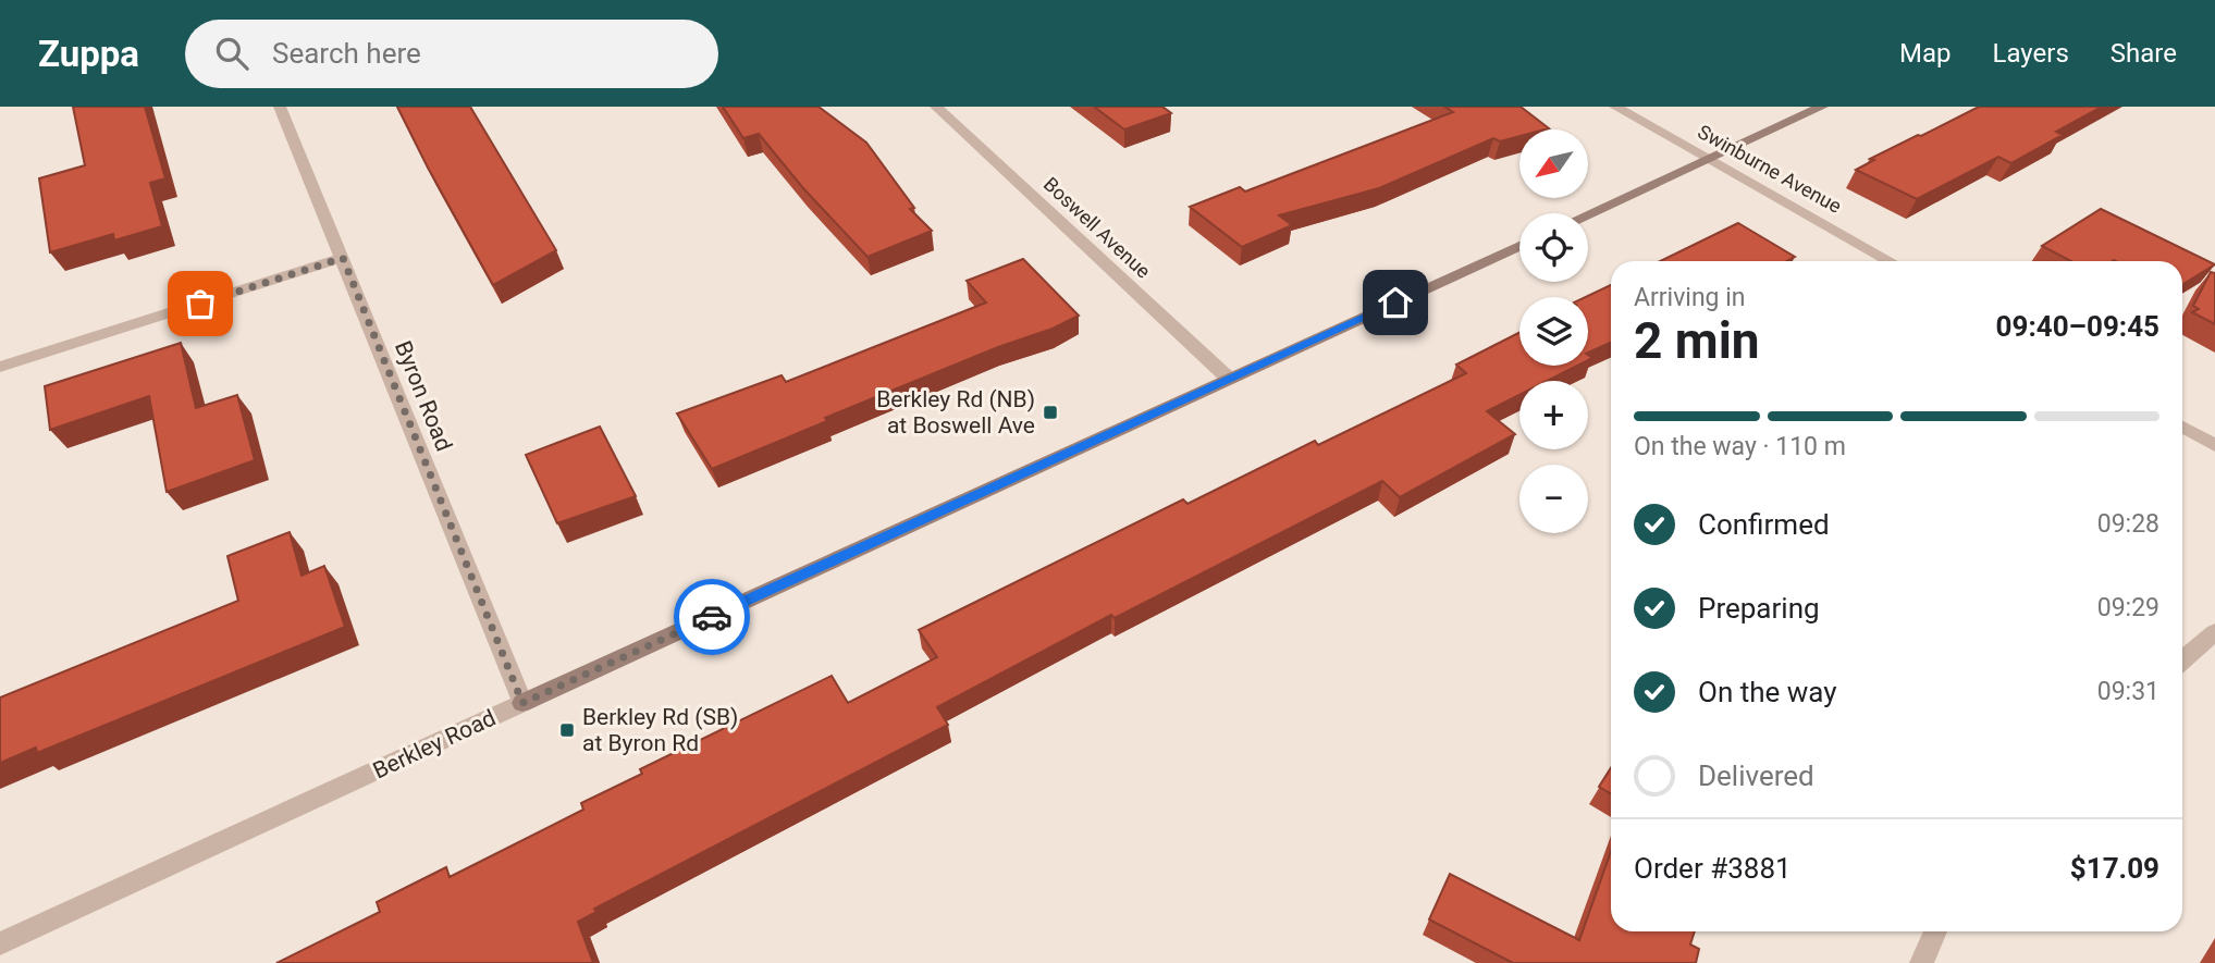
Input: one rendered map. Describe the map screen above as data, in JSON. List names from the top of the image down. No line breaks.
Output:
{"streets":{"street":["Swinburne Avenue","Boswell Avenue","Byron Road","Berkley Road"]},"crossings":[["Boswell Avenue","Berkley Road"],["Byron Road","Berkley Road"]],"places":{"transit":["Berkley Rd (NB) at Boswell Ave","Berkley Rd (SB) at Byron Rd"]},"north":"bottom left","page":{"header":"Zuppa","search":"Search here","nav":["Map","Layers","Share"],"map_buttons":["+","−"],"heading":["2 min","Arriving in","09:40–09:45"],"panel":["Order #3881","$17.09"],"bar":"On the way · 110 m","list":[["Confirmed","09:28"],["Preparing","09:29"],["On the way","09:31"],"Delivered"]}}
